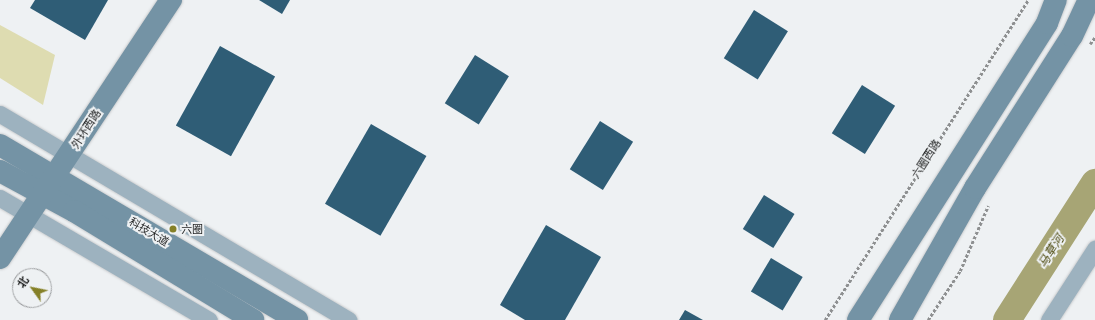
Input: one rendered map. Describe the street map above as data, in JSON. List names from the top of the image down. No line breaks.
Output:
{"streets":{"main road":["外环西路","科技大道"],"path":["六圈西路"]},"crossings":[["外环西路","科技大道"]],"water":["马草河"],"places":["六圈"],"north":"top left"}
